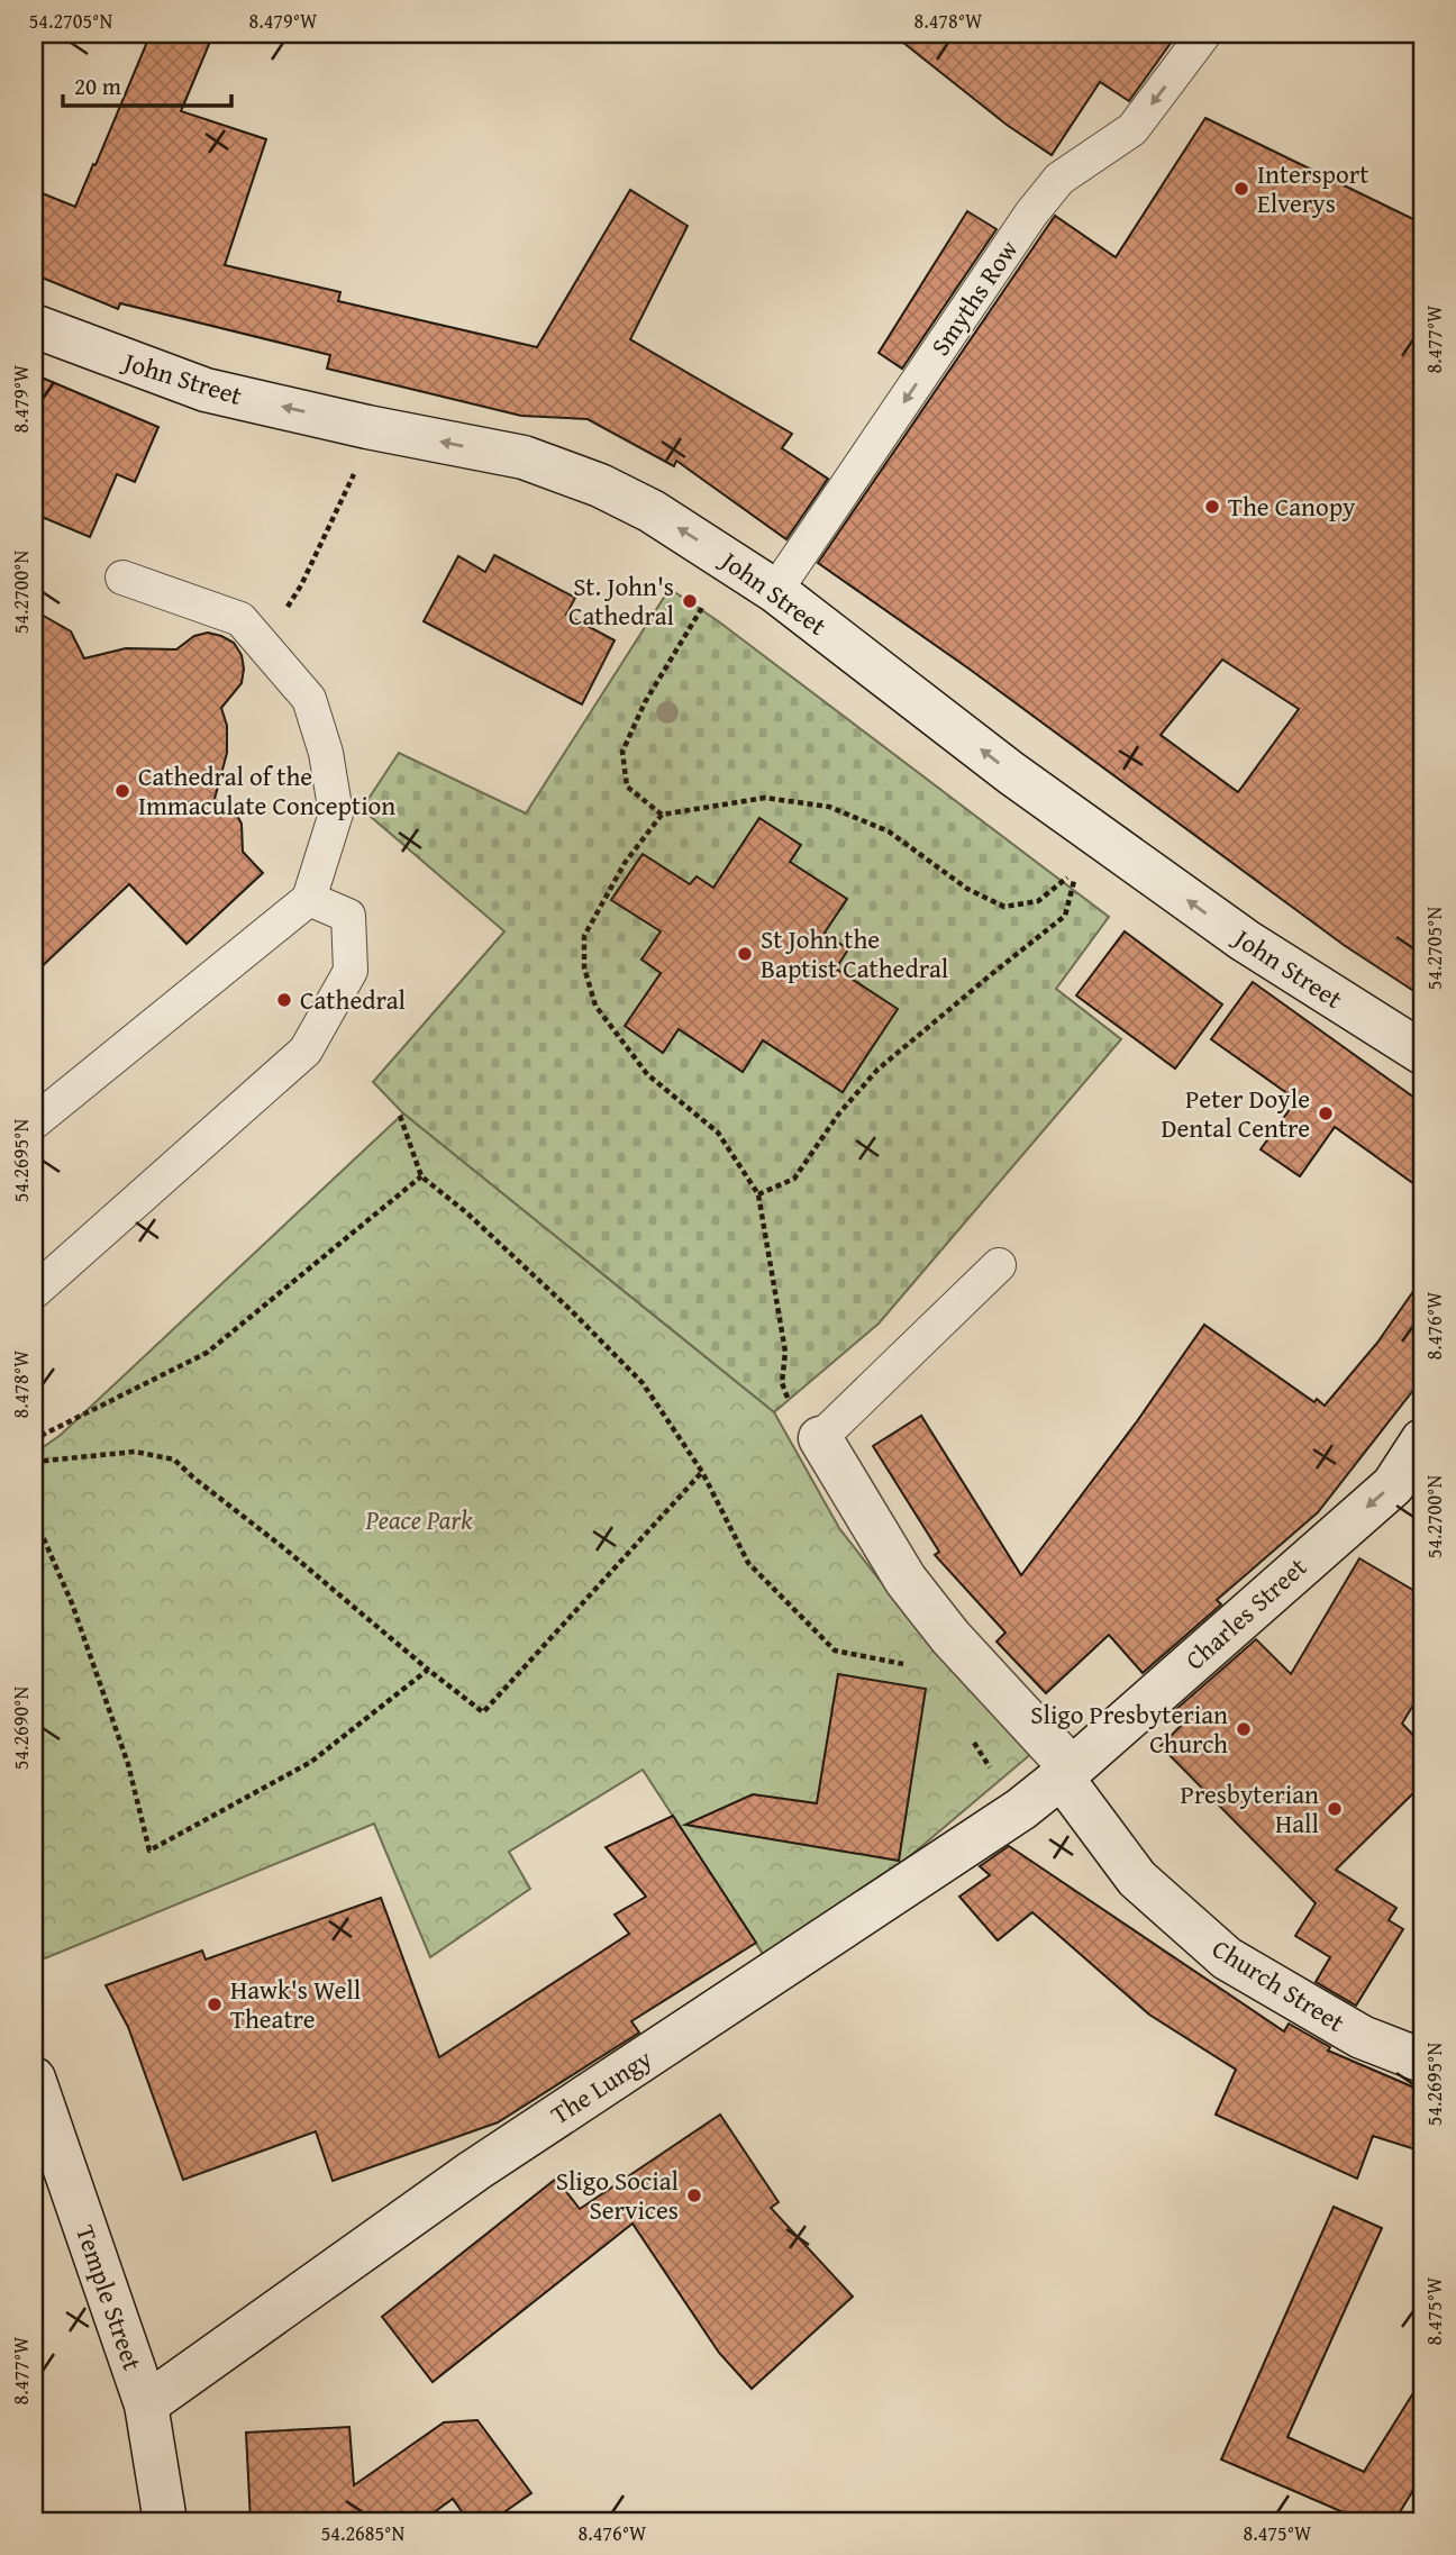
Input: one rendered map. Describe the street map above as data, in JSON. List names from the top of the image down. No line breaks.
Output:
{"streets":{"street":["John Street","Charles Street","Church Street","The Lungy","Temple Street"],"lane":["Smyths Row"]},"crossings":[["Smyths Row","John Street"],["Charles Street","Church Street"],["Charles Street","The Lungy"],["Church Street","The Lungy"],["The Lungy","Temple Street"]],"one_way":["Smyths Row","John Street","Charles Street"],"parks":["Peace Park"],"places":["Intersport Elverys","The Canopy","St. John's Cathedral","Cathedral of the Immaculate Conception","St John the Baptist Cathedral","Cathedral","Peter Doyle Dental Centre","Sligo Presbyterian Church","Presbyterian Hall","Hawk's Well Theatre","Sligo Social Services"],"scale_bar":"20 m","coordinates":["54.2705°N","8.479°W","8.478°W","8.477°W","54.2700°N","54.2695°N","8.476°W","54.2690°N","8.475°W","54.2685°N"]}
